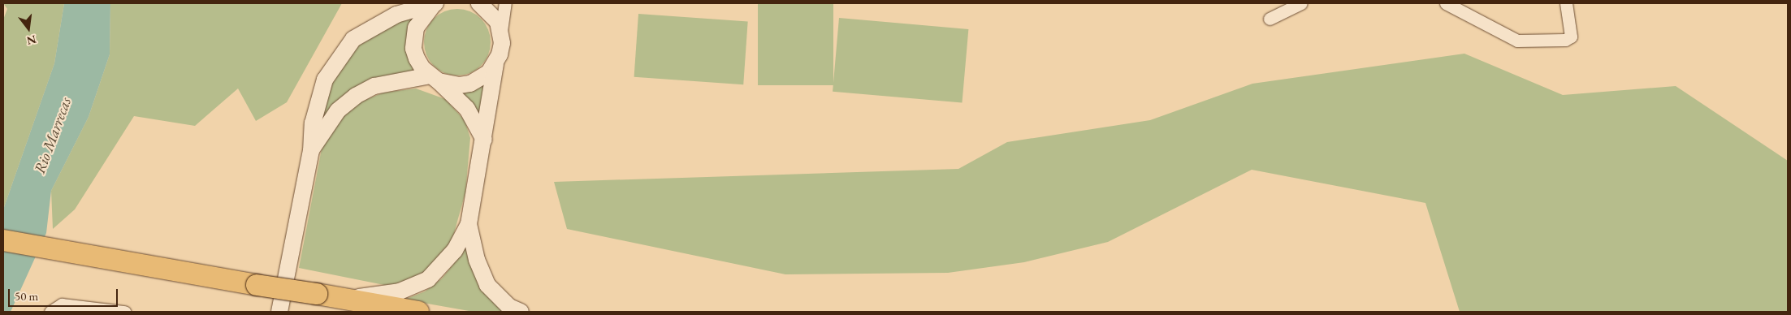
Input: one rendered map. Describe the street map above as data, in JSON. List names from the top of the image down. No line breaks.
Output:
{"water":["Rio Marrecas"],"scale_bar":"50 m","north":"bottom"}
